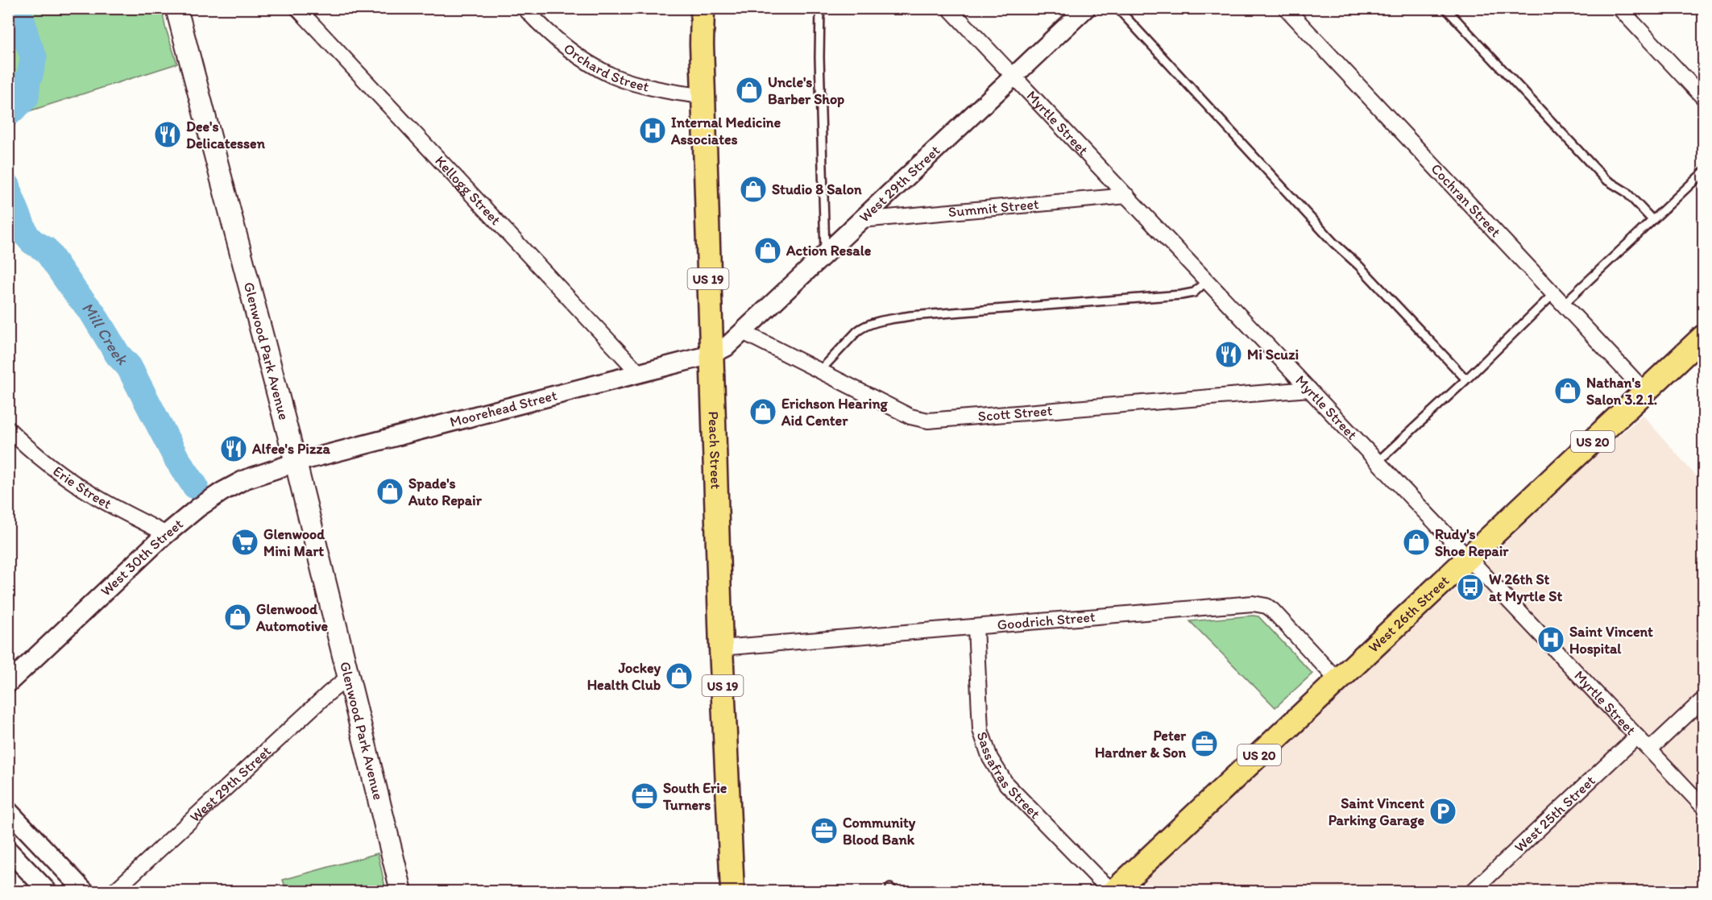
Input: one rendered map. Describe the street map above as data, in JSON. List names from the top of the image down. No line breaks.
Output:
{"streets":{"main road":["US 19","Glenwood Park Avenue","US 20","Peach Street","West 26th Street"],"street":["Orchard Street","Myrtle Street","West 29th Street","Kellogg Street","Cochran Street","Summit Street","Moorehead Street","Scott Street","Erie Street","West 30th Street","Goodrich Street","Sassafras Street","West 25th Street"]},"crossings":[["Orchard Street","Peach Street"],["Myrtle Street","West 29th Street"],["Myrtle Street","Summit Street"],["Myrtle Street","Scott Street"],["Myrtle Street","West 26th Street"],["Myrtle Street","West 25th Street"],["West 29th Street","Summit Street"],["West 29th Street","Glenwood Park Avenue"],["West 29th Street","Moorehead Street"],["West 29th Street","Scott Street"],["West 29th Street","Peach Street"],["Kellogg Street","Moorehead Street"],["Cochran Street","West 26th Street"],["Glenwood Park Avenue","Moorehead Street"],["Glenwood Park Avenue","West 30th Street"],["Moorehead Street","Peach Street"],["Moorehead Street","West 30th Street"],["Peach Street","Goodrich Street"],["Erie Street","West 30th Street"],["West 26th Street","Goodrich Street"],["West 26th Street","Sassafras Street"],["Goodrich Street","Sassafras Street"]],"water":["Mill Creek"],"places":{"shop":["Uncle's Barber Shop","Studio 8 Salon","Action Resale","Nathan's Salon 3.2.1.","Erichson Hearing Aid Center","Spade's Auto Repair","Rudy's Shoe Repair","Glenwood Automotive","Jockey Health Club"],"hospital":["Internal Medicine Associates","Saint Vincent Hospital"],"restaurant":["Dee's Delicatessen","Mi Scuzi","Alfee's Pizza"],"supermarket":["Glenwood Mini Mart"],"bus stop":["W 26th St at Myrtle St"],"office":["Peter Hardner & Son","South Erie Turners","Community Blood Bank"],"parking":["Saint Vincent Parking Garage"]}}
